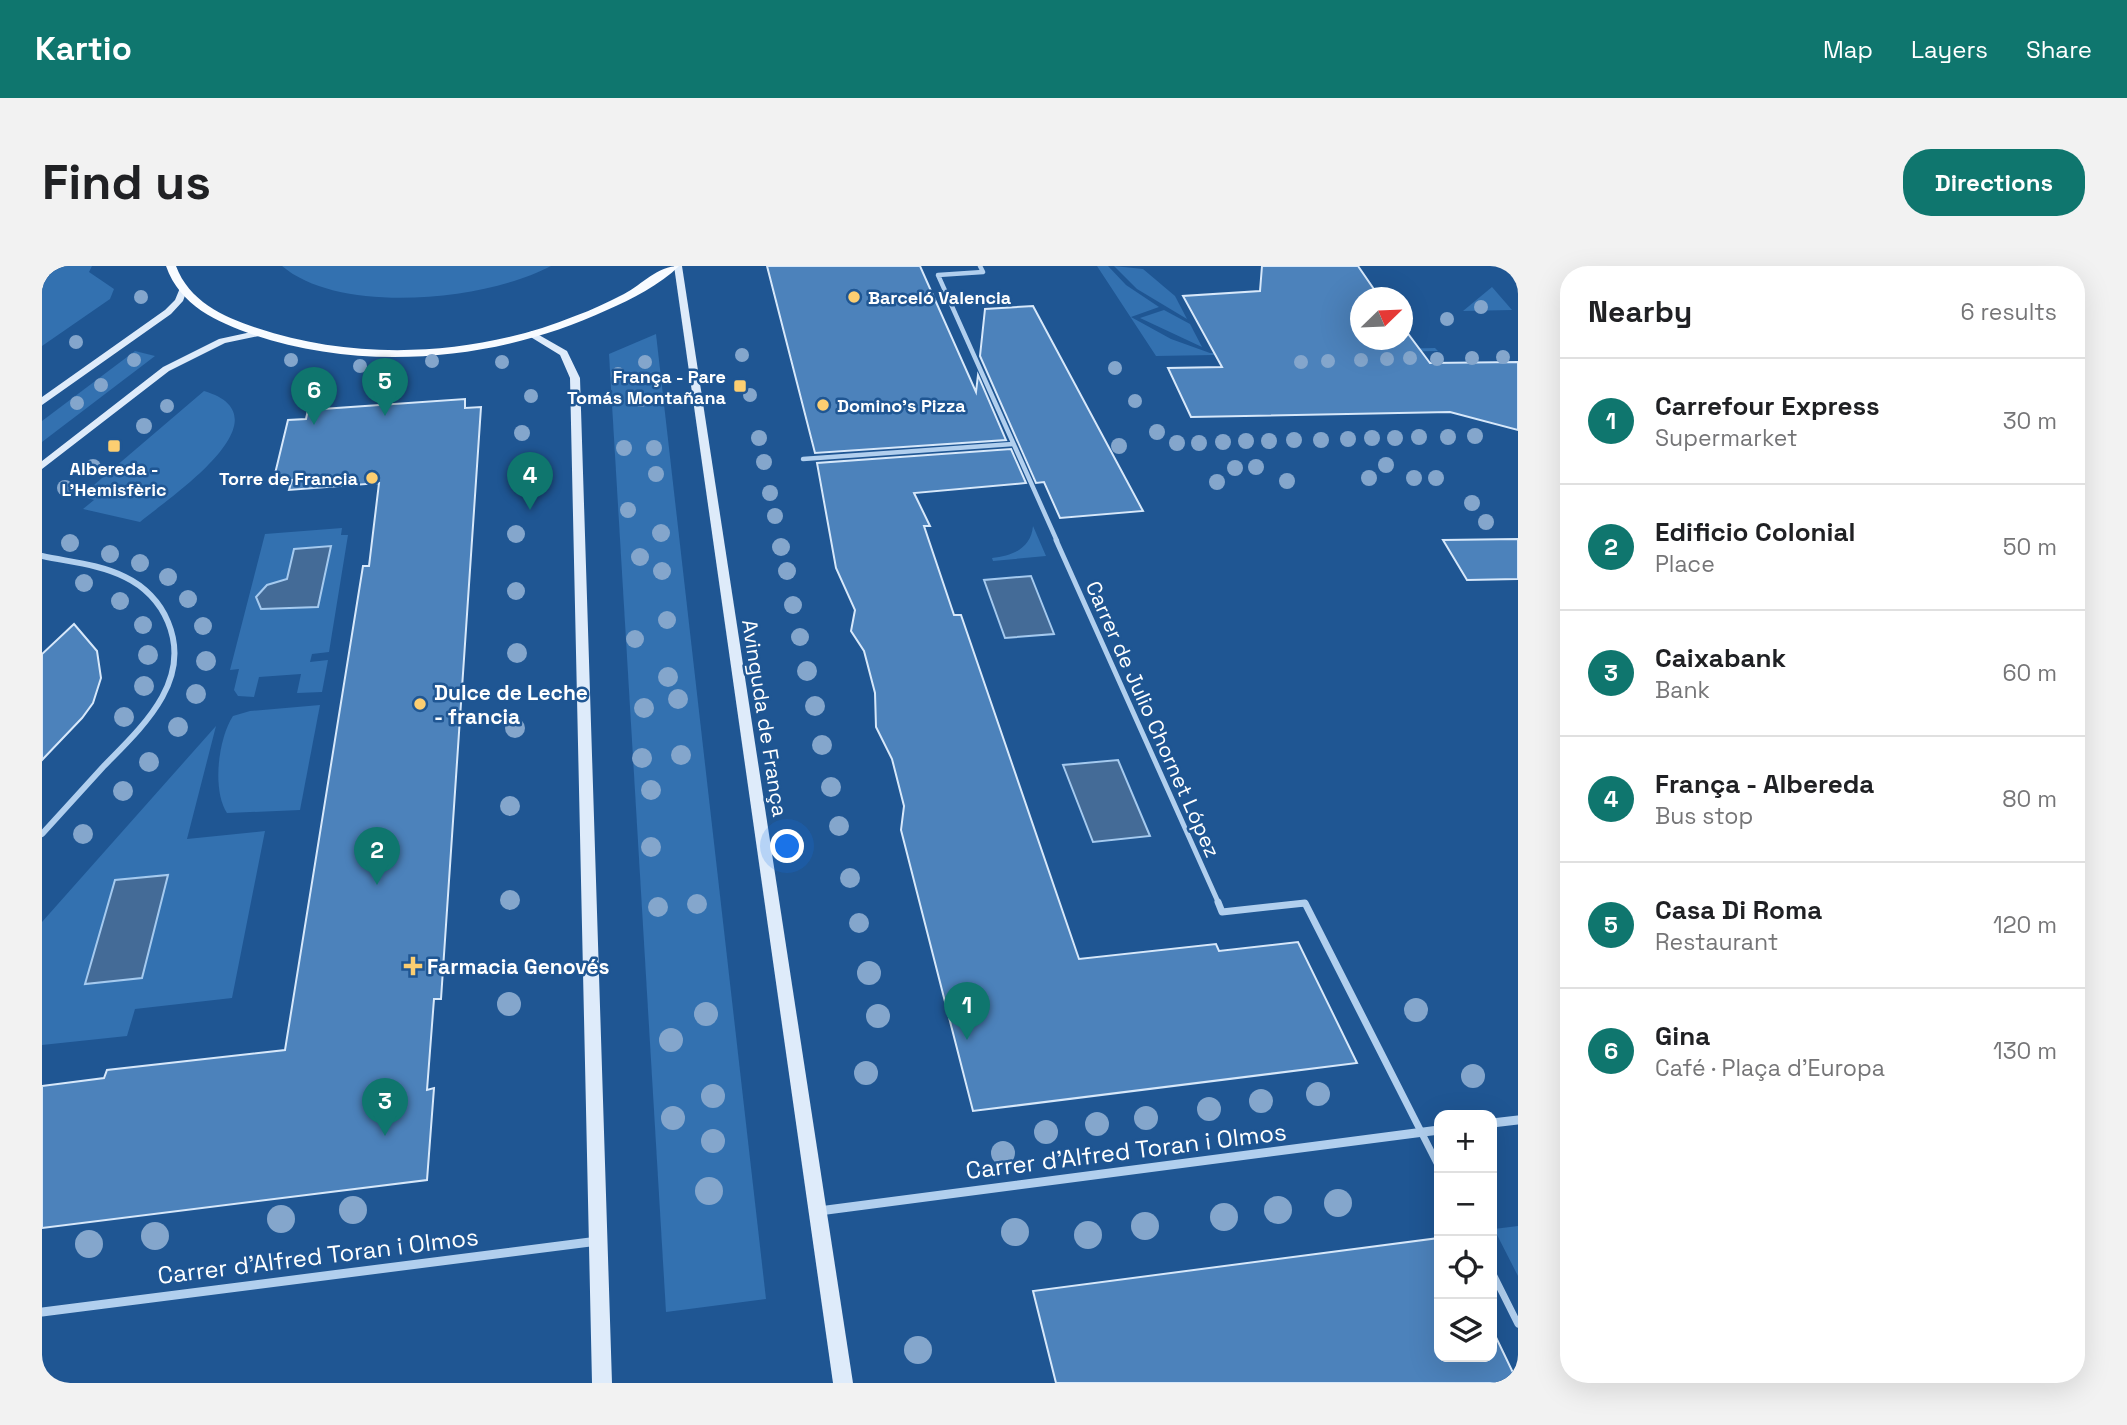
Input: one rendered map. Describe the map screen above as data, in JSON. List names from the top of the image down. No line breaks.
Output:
{"streets":{"main road":["Avinguda de França"],"street":["Carrer de Julio Chornet López","Carrer d'Alfred Toran i Olmos"]},"crossings":[["Avinguda de França","Carrer d'Alfred Toran i Olmos"],["Carrer de Julio Chornet López","Carrer d'Alfred Toran i Olmos"]],"places":{"other":["Barceló Valencia","Domino’s Pizza","Torre de Francia","Dulce de Leche - francia"],"transit":["França - Pare Tomás Montañana","Albereda - L'Hemisfèric"],"health":["Farmacia Genovés"]},"north":"top right","page":{"header":"Kartio","nav":["Map","Layers","Share"],"buttons":"Directions","title":"Find us","heading":["Nearby","6 results"],"list":[{"mark":"1","name":"Carrefour Express","note":"Supermarket","value":"30 m"},{"mark":"2","name":"Edificio Colonial","note":"Place","value":"50 m"},{"mark":"3","name":"Caixabank","note":"Bank","value":"60 m"},{"mark":"4","name":"França - Albereda","note":"Bus stop","value":"80 m"},{"mark":"5","name":"Casa Di Roma","note":"Restaurant","value":"120 m"},{"mark":"6","name":"Gina","note":"Café · Plaça d'Europa","value":"130 m"}],"pins":["5","6","4","2","1","3"],"map_buttons":["+","−"]}}
